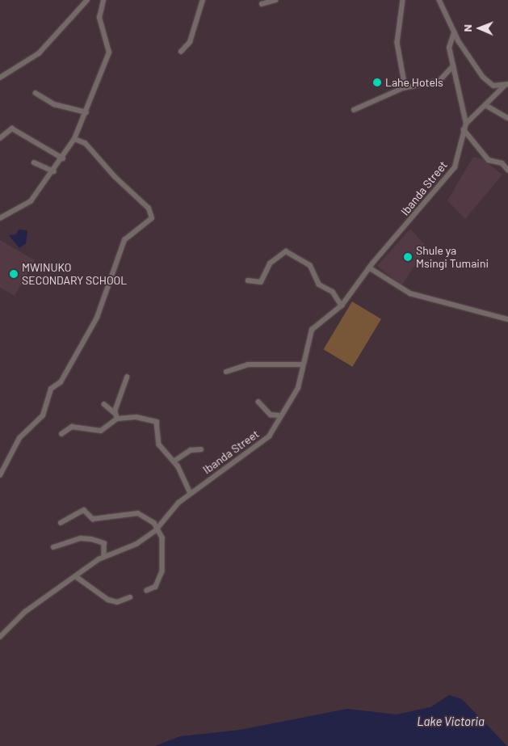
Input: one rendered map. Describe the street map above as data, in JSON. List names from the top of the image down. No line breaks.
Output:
{"streets":{"street":["Ibanda Street"]},"water":["Lake Victoria"],"places":["Lahe Hotels","Shule ya Msingi Tumaini","MWINUKO SECONDARY SCHOOL"],"north":"left"}
